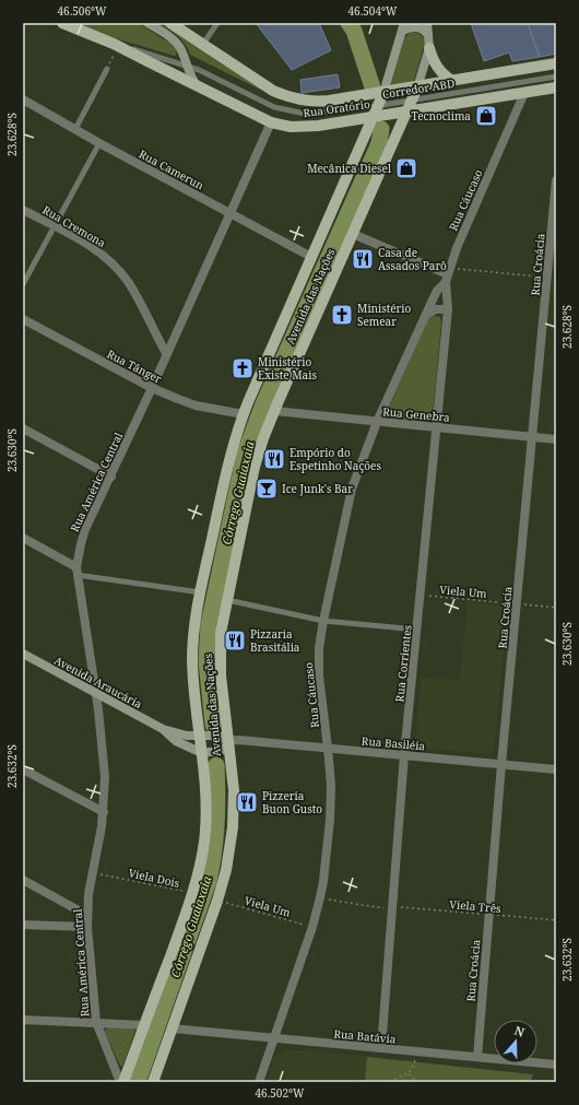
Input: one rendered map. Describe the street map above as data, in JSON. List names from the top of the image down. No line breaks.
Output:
{"streets":{"main road":["Rua Oratório","Avenida das Nações","Avenida Araucária"],"street":["Rua Camerun","Rua Cáucaso","Rua Cremona","Rua Croácia","Rua Tânger","Rua Genebra","Rua América Central","Rua Corrientes","Rua Basiléia","Rua Batávia"],"lane":["Corredor ABD"],"path":["Viela Um","Viela Dois","Viela Três"]},"crossings":[["Corredor ABD","Rua Oratório"],["Corredor ABD","Avenida das Nações"],["Rua Oratório","Rua Cáucaso"],["Rua Oratório","Avenida das Nações"],["Rua Oratório","Rua América Central"],["Rua Camerun","Avenida das Nações"],["Rua Camerun","Rua América Central"],["Rua Cáucaso","Rua Genebra"],["Rua Cáucaso","Viela Um"],["Rua Cáucaso","Rua Corrientes"],["Rua Cáucaso","Rua Basiléia"],["Rua Cáucaso","Viela Três"],["Rua Cáucaso","Rua Batávia"],["Rua Cremona","Rua América Central"],["Rua Croácia","Rua Genebra"],["Rua Croácia","Viela Um"],["Rua Croácia","Rua Basiléia"],["Rua Croácia","Viela Três"],["Rua Croácia","Rua Batávia"],["Avenida das Nações","Rua Tânger"],["Avenida das Nações","Rua Genebra"],["Avenida das Nações","Viela Um"],["Avenida das Nações","Avenida Araucária"],["Avenida das Nações","Rua Basiléia"],["Avenida das Nações","Viela Dois"],["Avenida das Nações","Rua Batávia"],["Rua Tânger","Rua América Central"],["Rua Genebra","Rua Corrientes"],["Rua América Central","Avenida Araucária"],["Rua América Central","Viela Dois"],["Viela Um","Rua Corrientes"],["Rua Corrientes","Rua Basiléia"],["Rua Corrientes","Viela Três"],["Rua Corrientes","Rua Batávia"],["Avenida Araucária","Rua Basiléia"]],"water":["Córrego Guaiaxaia"],"places":{"shop":["Tecnoclima","Mecânica Diesel"],"restaurant":["Casa de Assados Parô","Empório do Espetinho Nações","Pizzaria Brasitália","Pizzeria Buon Gusto"],"church":["Ministério Semear","Ministério Existe Mais"],"bar":["Ice Junk's Bar"]},"north":"top","coordinates":["46.506°W","46.504°W","23.628°S","23.630°S","23.632°S","46.502°W"]}
